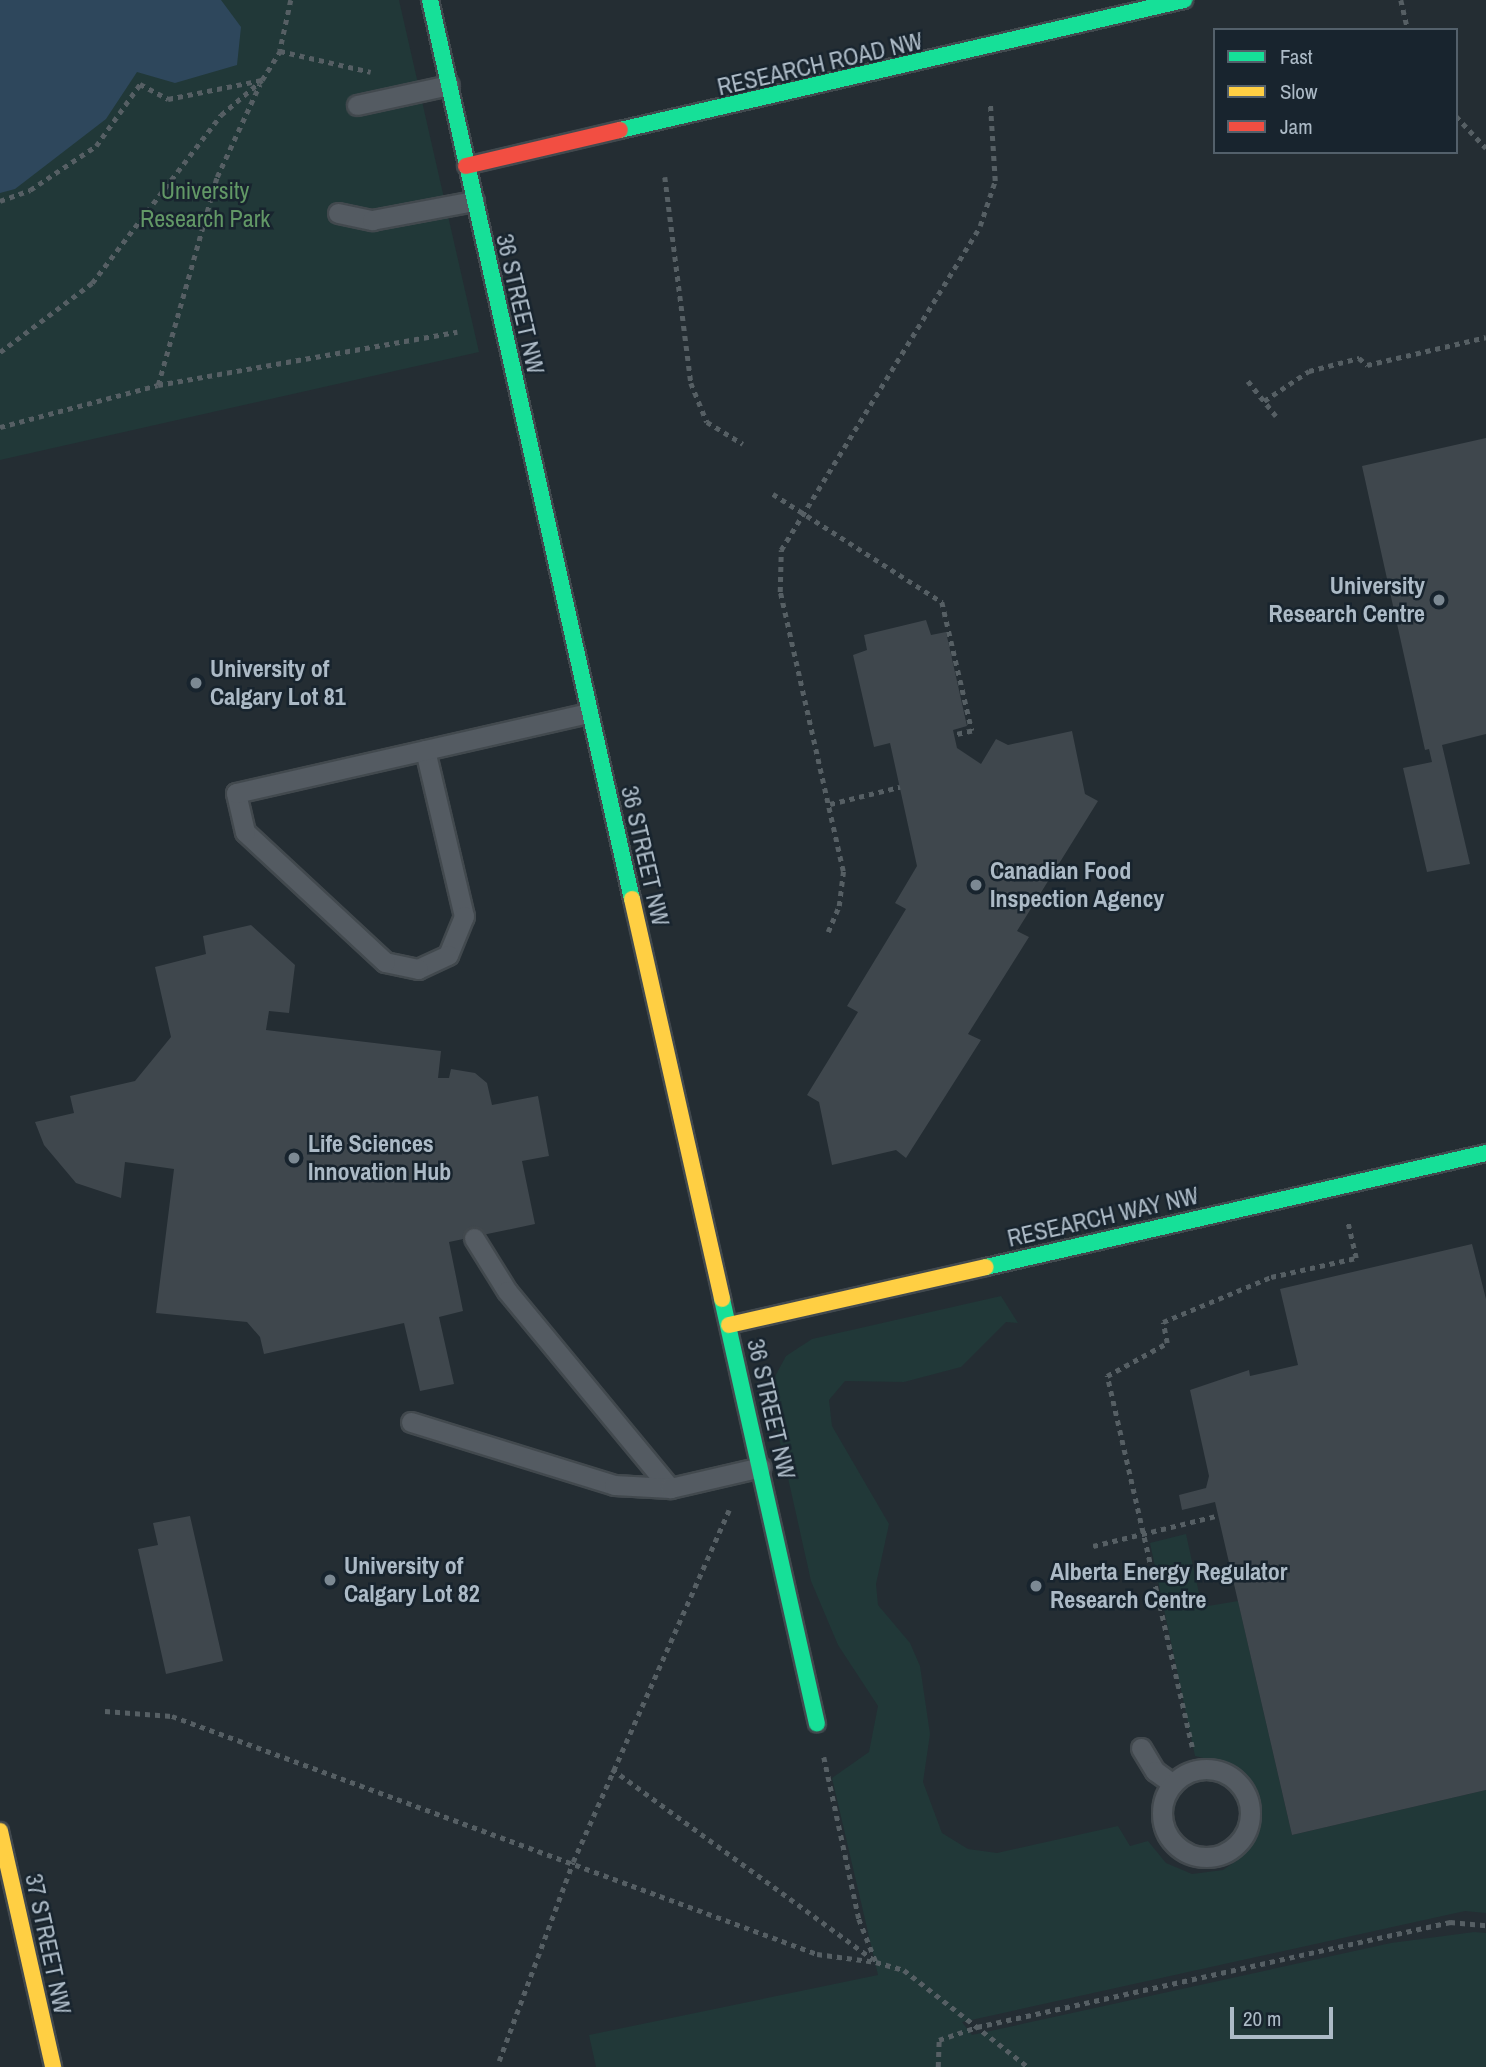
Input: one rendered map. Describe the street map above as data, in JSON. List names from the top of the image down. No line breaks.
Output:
{"streets":{"street":["RESEARCH ROAD NW","36 STREET NW","RESEARCH WAY NW","37 STREET NW"]},"crossings":[["RESEARCH ROAD NW","36 STREET NW"],["36 STREET NW","RESEARCH WAY NW"]],"parks":["University Research Park"],"places":["University Research Centre","University of Calgary Lot 81","Canadian Food Inspection Agency","Life Sciences Innovation Hub","University of Calgary Lot 82","Alberta Energy Regulator Research Centre"],"legend":["Fast","Slow","Jam"],"scale_bar":"20 m"}
